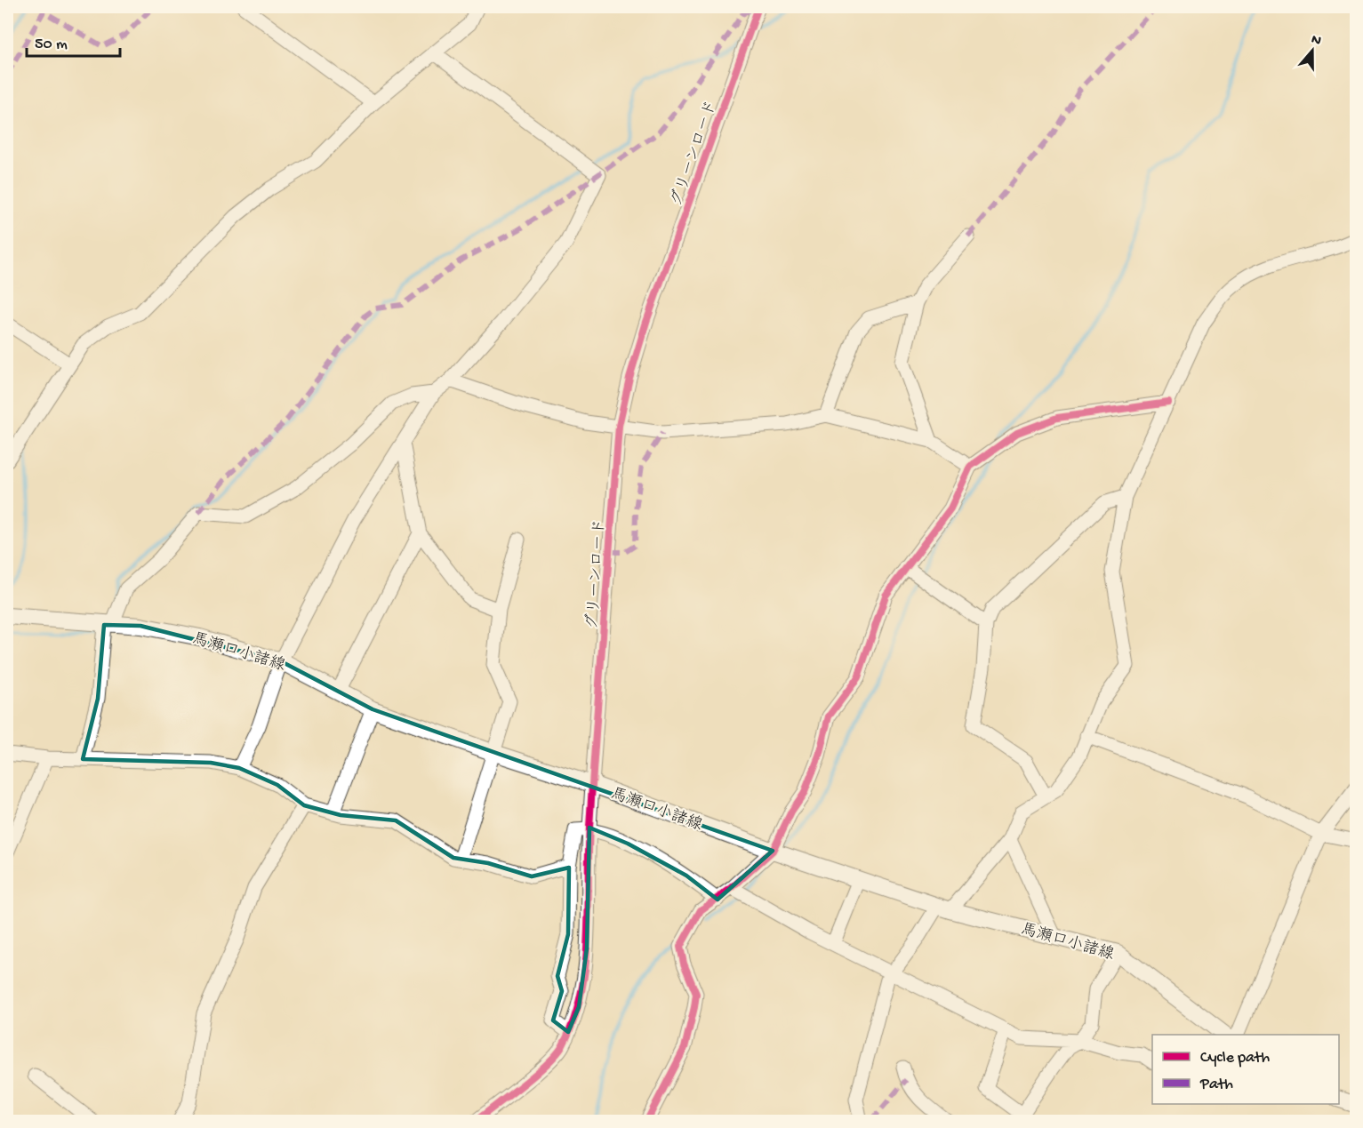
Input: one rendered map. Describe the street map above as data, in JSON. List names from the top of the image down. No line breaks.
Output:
{"streets":{"main road":["馬瀬口小諸線"],"street":["グリーンロード"]},"crossings":[["グリーンロード","馬瀬口小諸線"]],"legend":["Cycle path","Path"],"scale_bar":"50 m","north":"top"}
